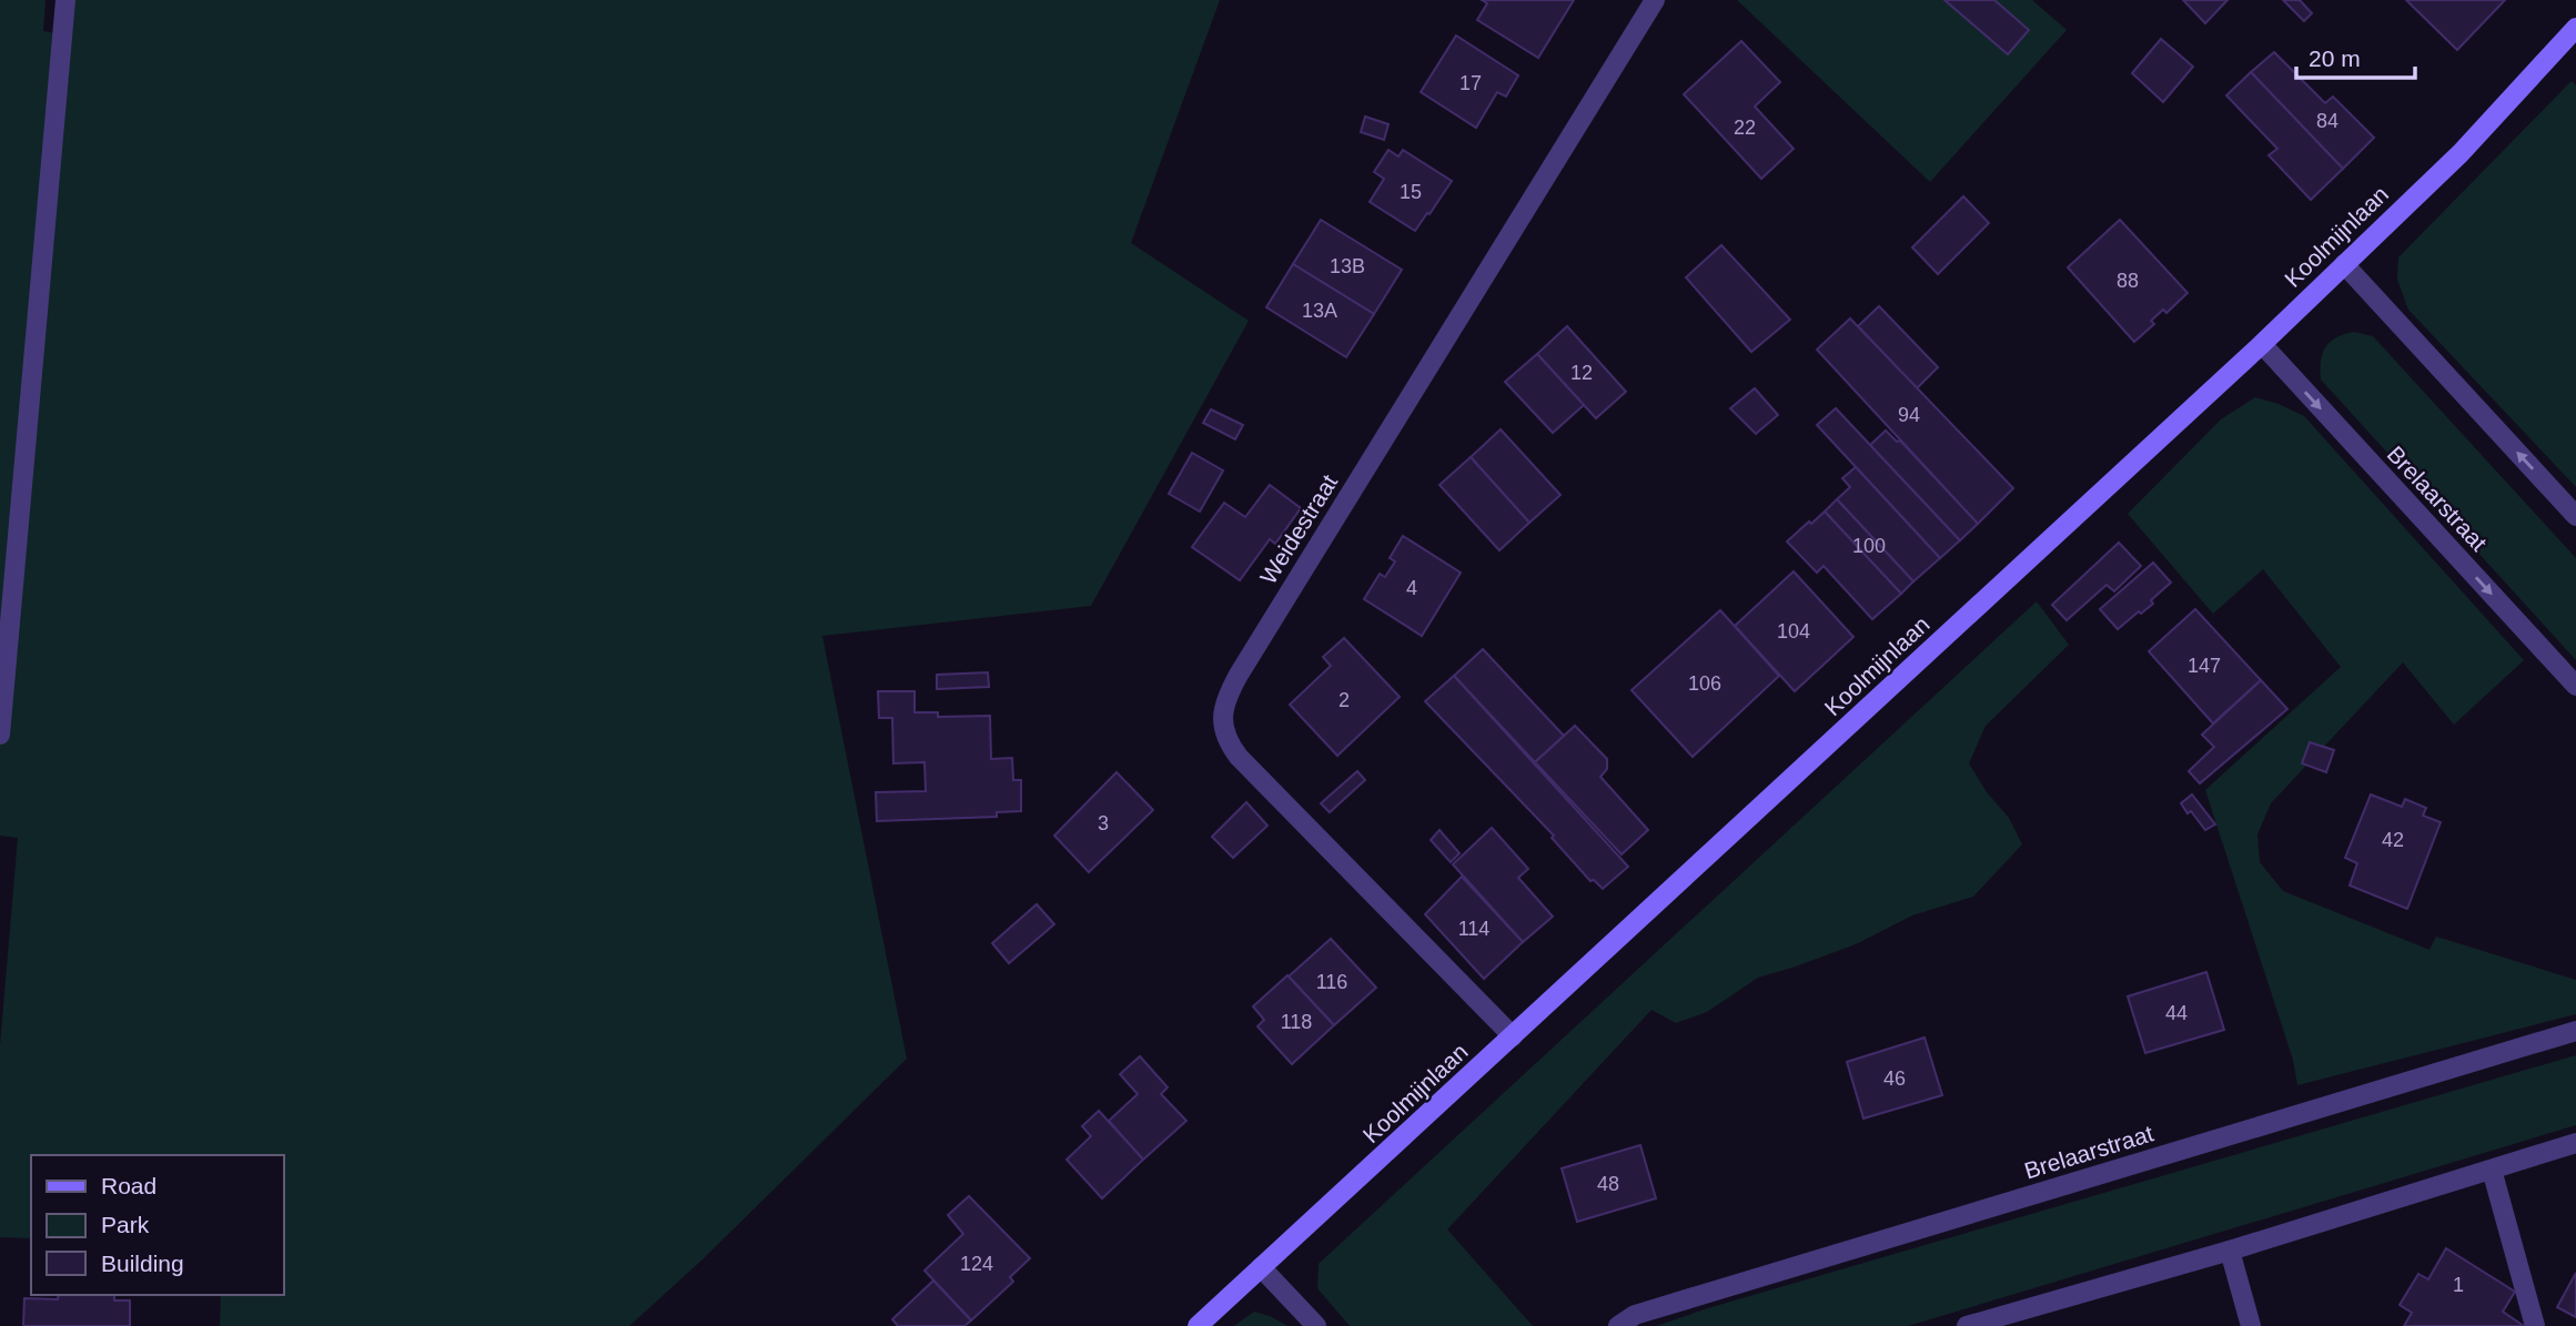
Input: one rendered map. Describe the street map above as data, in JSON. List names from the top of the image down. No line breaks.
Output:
{"streets":{"street":["Koolmijnlaan","Brelaarstraat","Weidestraat"]},"crossings":[["Koolmijnlaan","Brelaarstraat"],["Koolmijnlaan","Weidestraat"]],"house_numbers":["17","84","22","15","13B","88","13A","12","94","100","4","104","147","106","2","3","42","114","116","44","118","46","48","124","1"],"legend":["Road","Park","Building"],"scale_bar":"20 m"}
